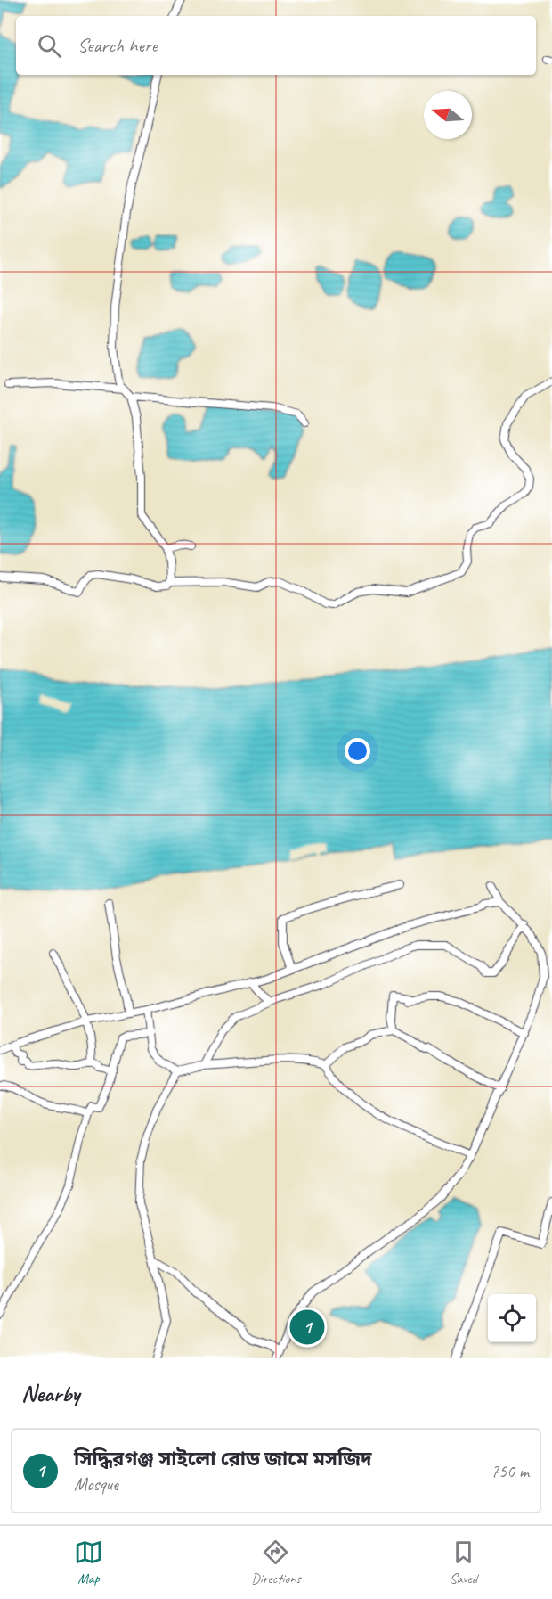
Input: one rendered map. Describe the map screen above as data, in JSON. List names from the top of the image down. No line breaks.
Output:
{"north":"left","page":{"search":"Search here","pins":"1","heading":"Nearby","list":[{"mark":"1","name":"সিদ্ধিরগঞ্জ সাইলো রোড জামে মসজিদ","note":"Mosque","value":"750 m"}],"nav":["Map","Directions","Saved"]}}
